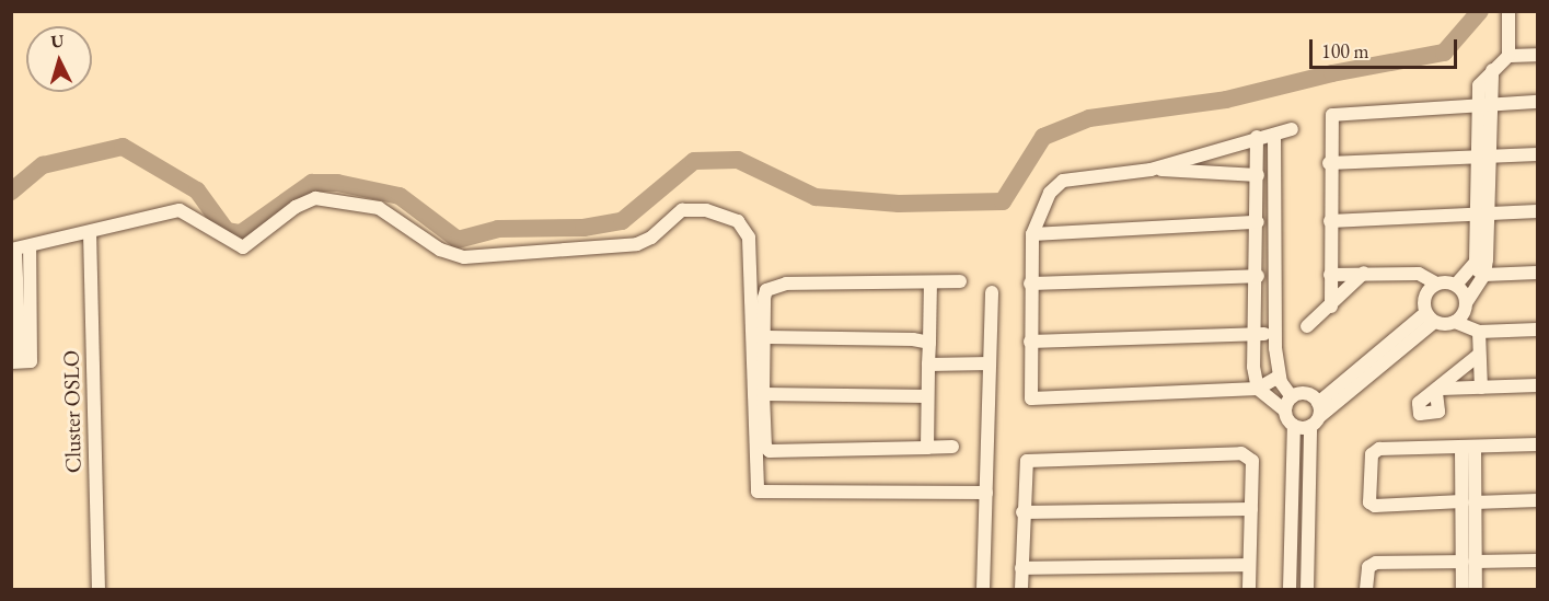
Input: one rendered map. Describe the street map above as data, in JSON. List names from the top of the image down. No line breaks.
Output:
{"streets":{"street":["Cluster OSLO"]},"scale_bar":"100 m","north":"top"}
